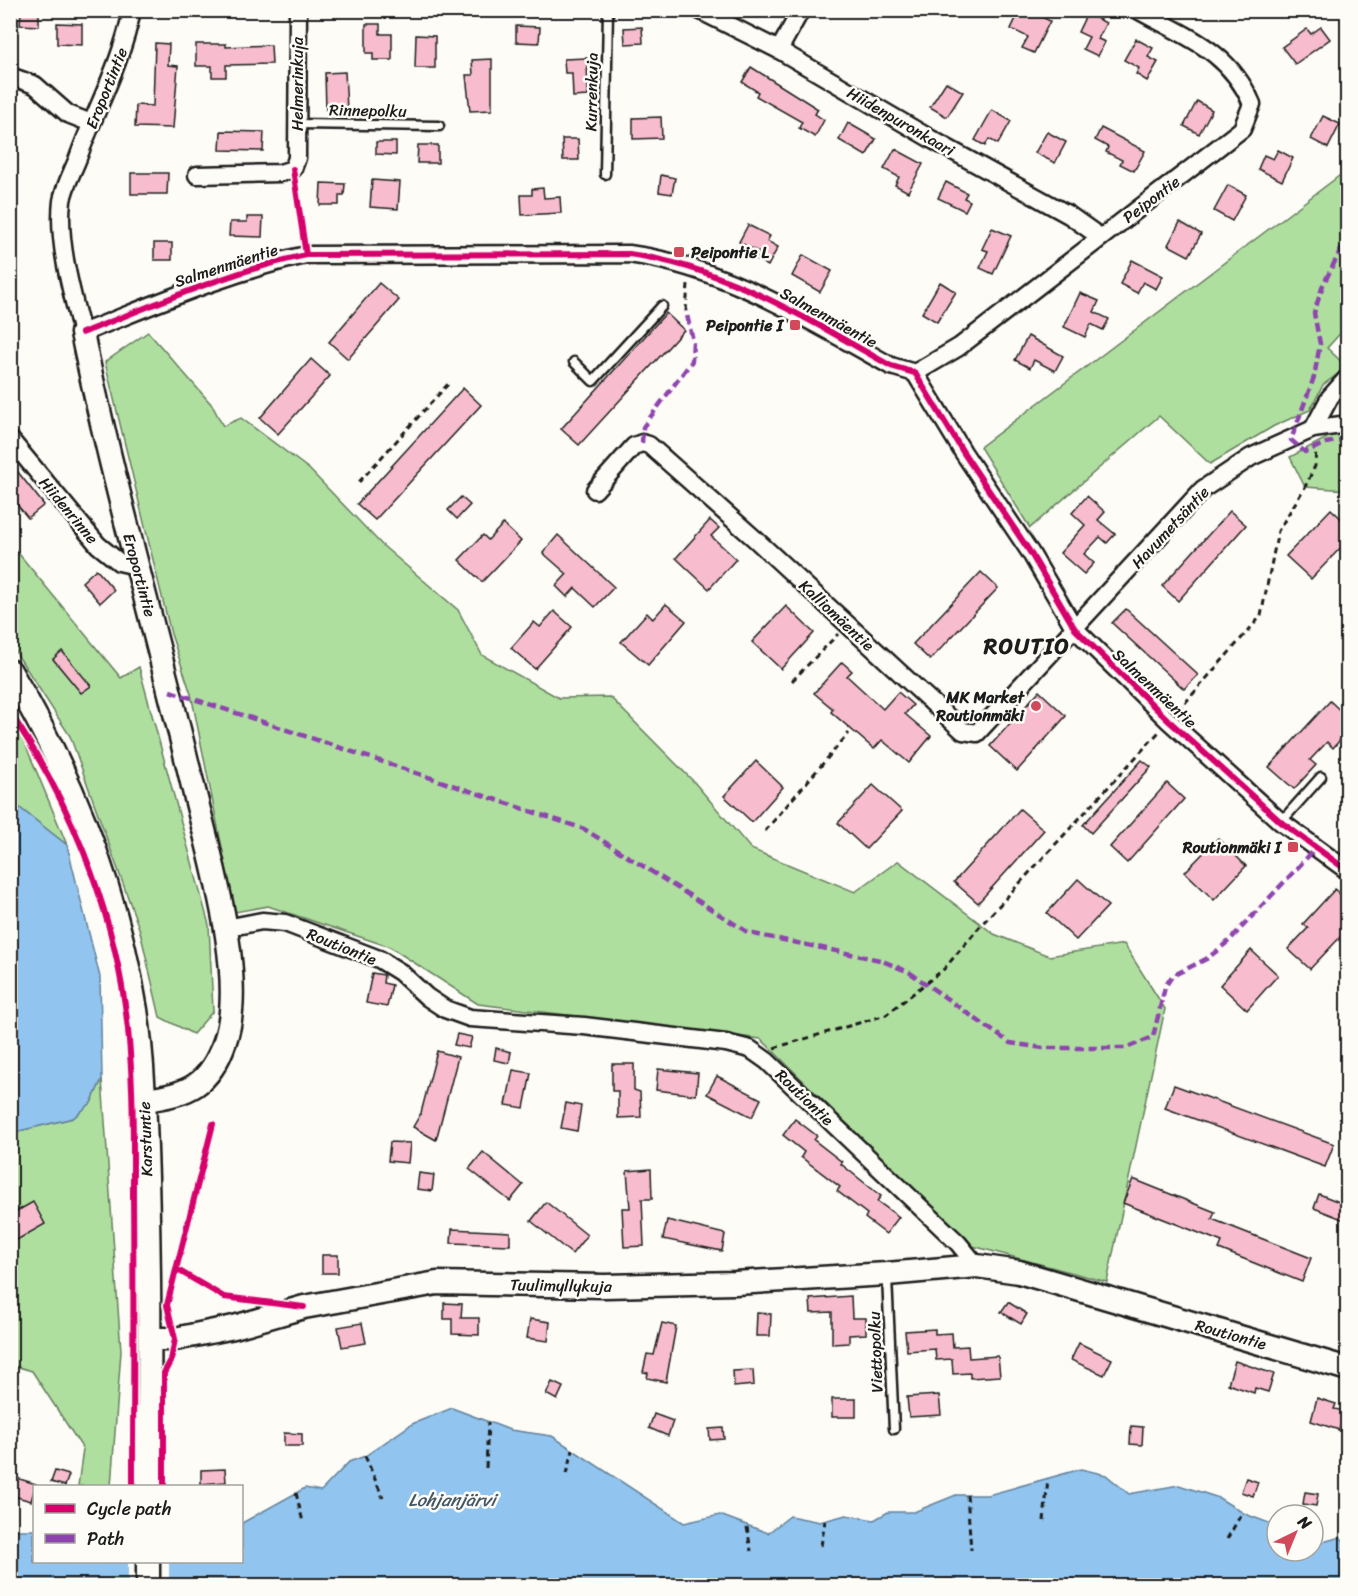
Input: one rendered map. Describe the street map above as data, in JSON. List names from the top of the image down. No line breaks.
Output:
{"streets":{"street":["Helmerinkuja","Eroportintie","Hiidenpuronkaari","Peipontie","Salmenmäentie","Hiidenrinne","Havumetsäntie","Kalliomäentie","Routiontie","Karstuntie","Tuulimyllykuja"],"lane":["Kurrenkuja","Rinnepolku","Viettopolku"]},"crossings":[["Helmerinkuja","Rinnepolku"],["Eroportintie","Salmenmäentie"],["Eroportintie","Hiidenrinne"],["Eroportintie","Routiontie"],["Eroportintie","Karstuntie"],["Hiidenpuronkaari","Peipontie"],["Peipontie","Salmenmäentie"],["Salmenmäentie","Havumetsäntie"],["Salmenmäentie","Kalliomäentie"],["Havumetsäntie","Kalliomäentie"],["Routiontie","Tuulimyllykuja"],["Karstuntie","Tuulimyllykuja"],["Tuulimyllykuja","Viettopolku"]],"districts":["ROUTIO"],"water":["Lohjanjärvi"],"places":{"transit":["Peipontie L","Peipontie I","Routionmäki I"],"other":["MK Market Routionmäki"]},"legend":["Cycle path","Path"],"north":"top right"}
